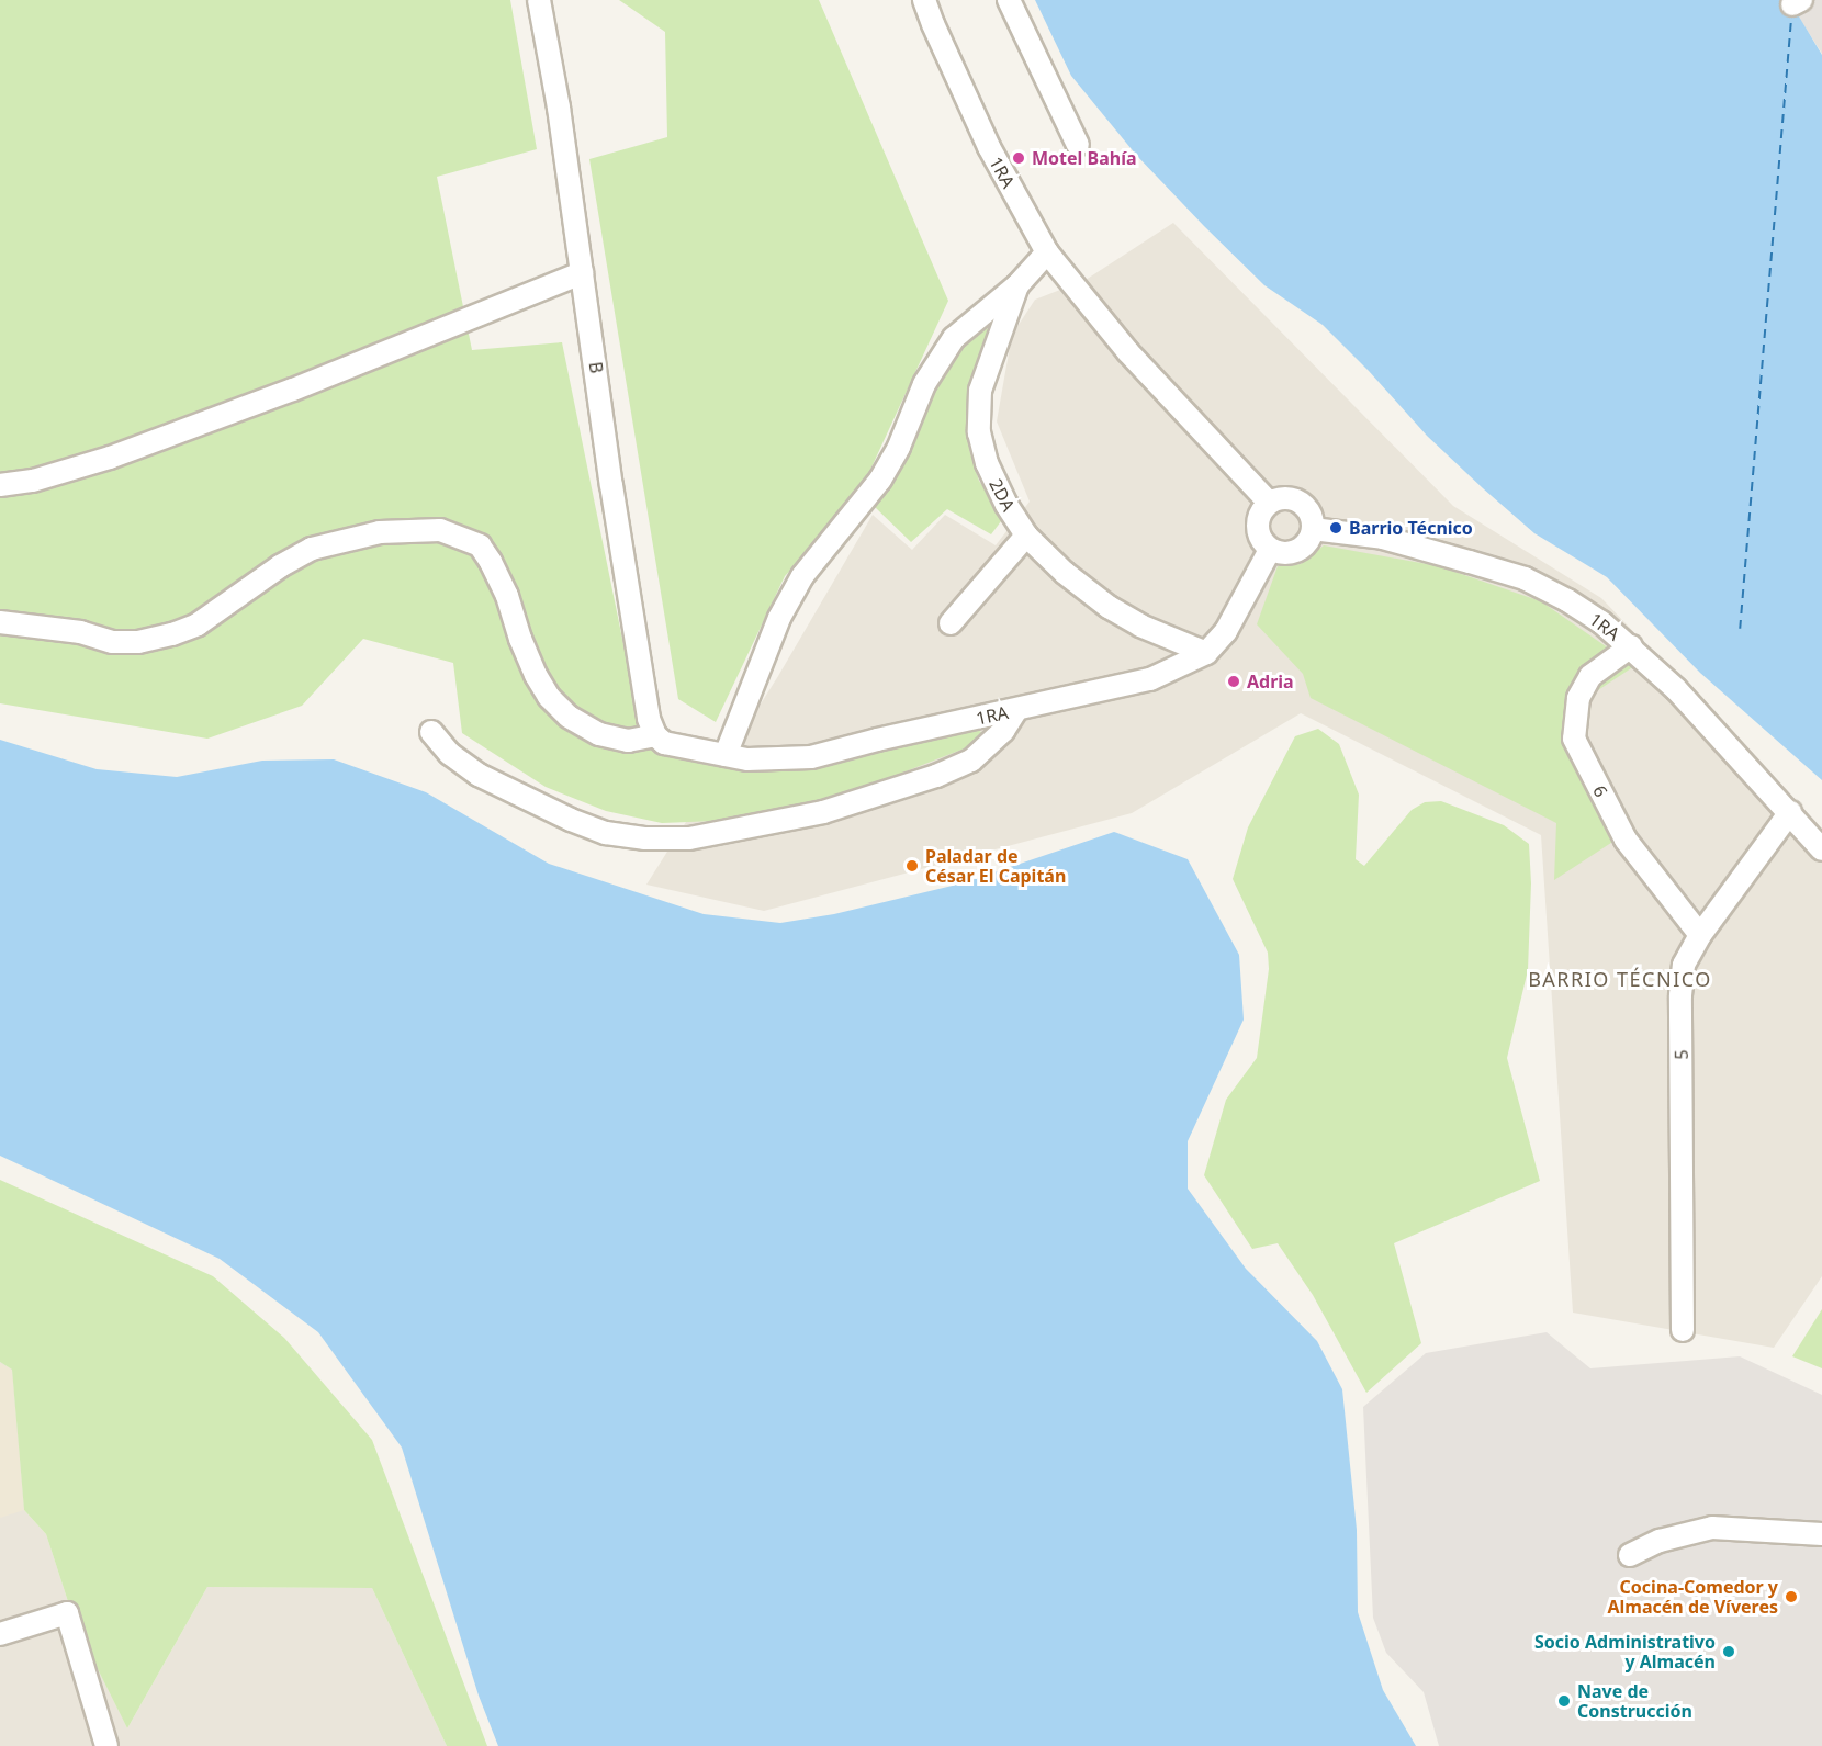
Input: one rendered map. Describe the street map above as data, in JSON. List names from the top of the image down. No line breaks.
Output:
{"streets":{"street":["1RA","B","2DA","6","5"]},"crossings":[["1RA","B"],["1RA","2DA"],["1RA","6"],["1RA","5"],["6","5"]],"districts":["BARRIO TÉCNICO"],"places":["Motel Bahía","Barrio Técnico","Adria","Paladar de César El Capitán","Cocina-Comedor y Almacén de Víveres","Socio Administrativo y Almacén","Nave de Construcción"]}
